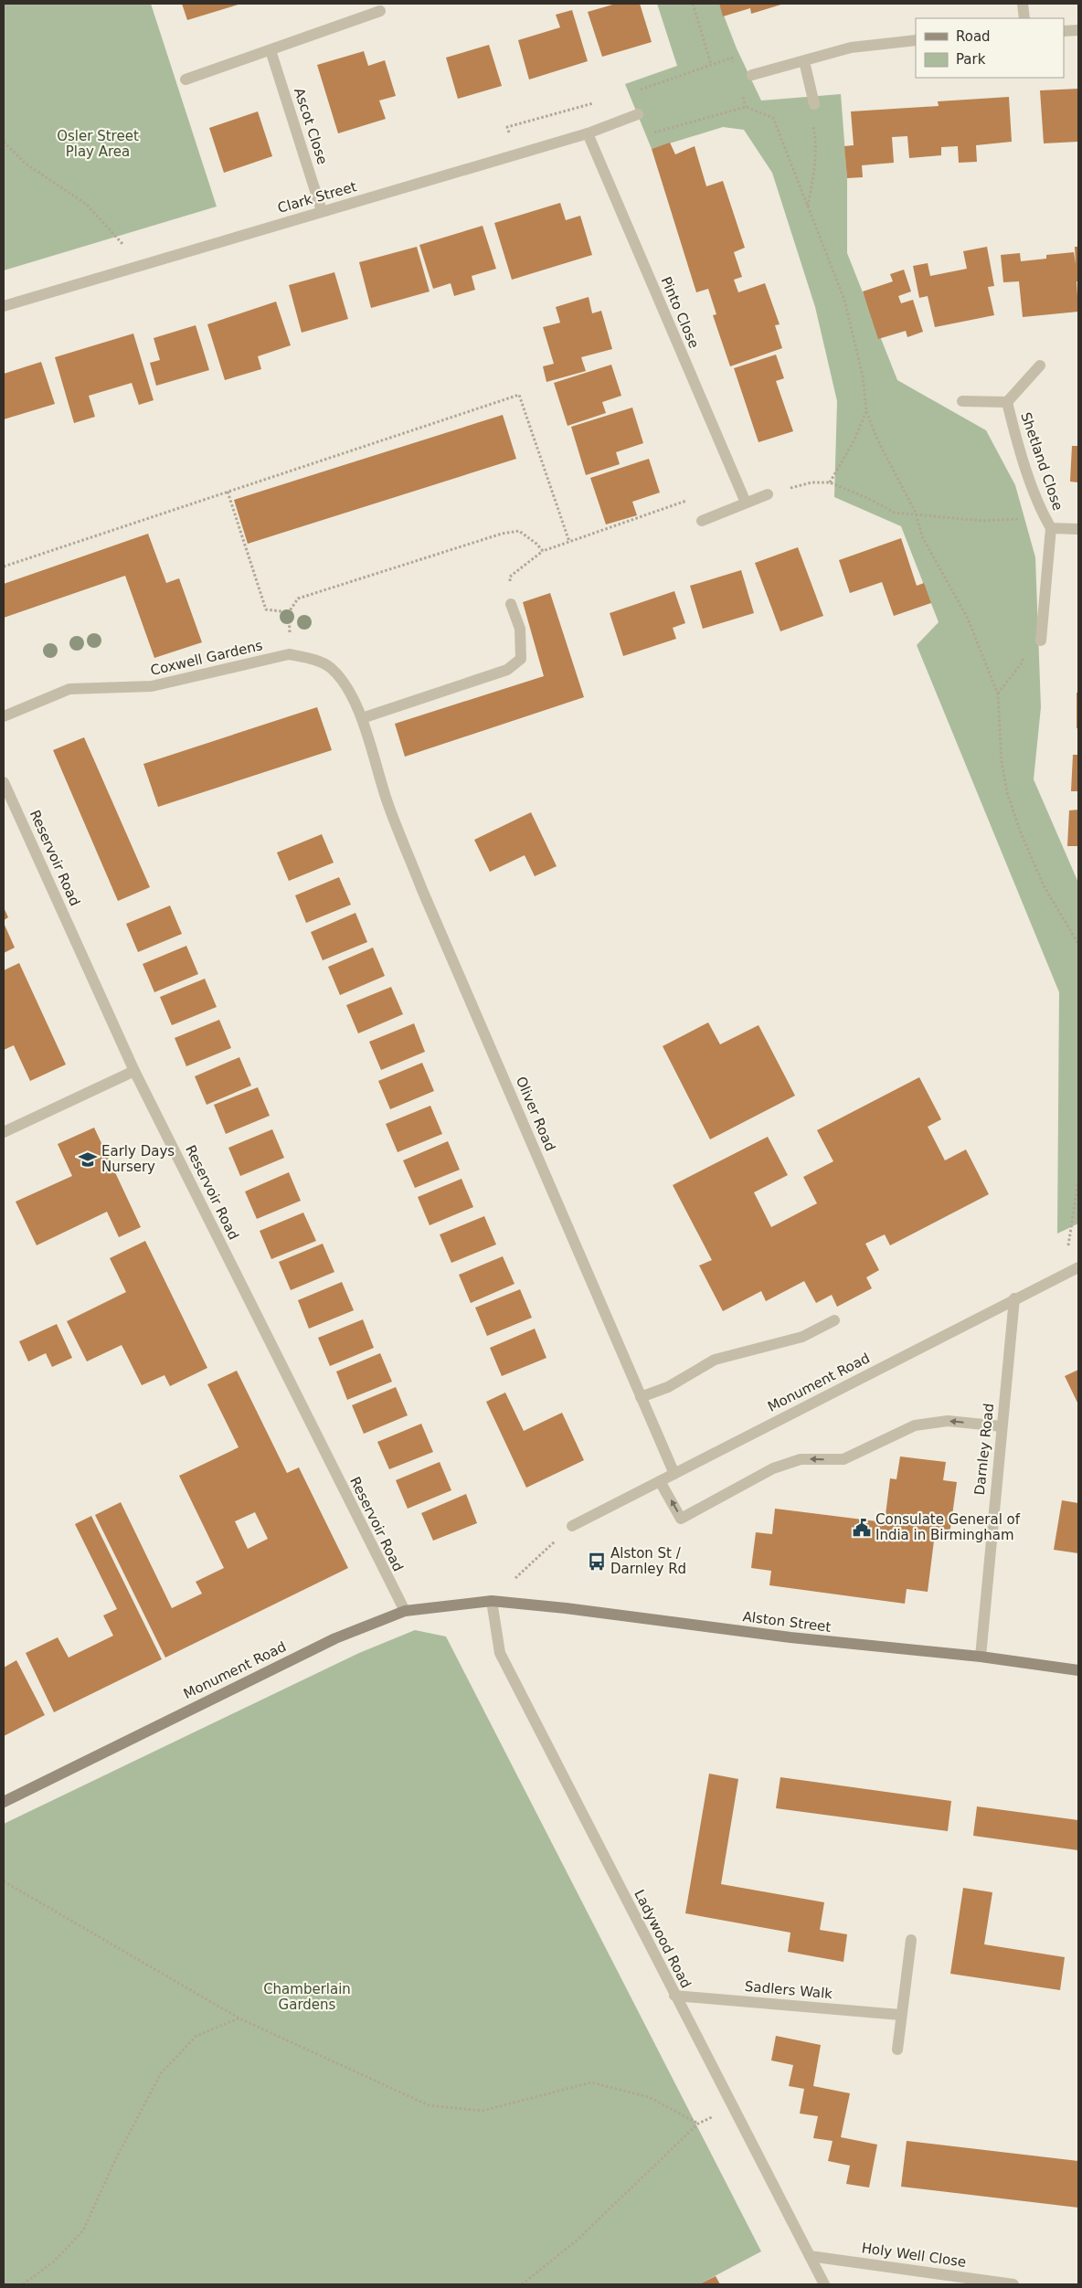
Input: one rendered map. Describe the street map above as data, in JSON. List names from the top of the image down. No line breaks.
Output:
{"streets":{"main road":["Monument Road","Alston Street"],"street":["Ascot Close","Clark Street","Pinto Close","Shetland Close","Coxwell Gardens","Reservoir Road","Oliver Road","Darnley Road","Ladywood Road","Sadlers Walk","Holy Well Close"]},"crossings":[["Ascot Close","Clark Street"],["Clark Street","Pinto Close"],["Coxwell Gardens","Oliver Road"],["Reservoir Road","Monument Road"],["Oliver Road","Monument Road"],["Monument Road","Darnley Road"],["Monument Road","Alston Street"],["Monument Road","Ladywood Road"],["Darnley Road","Alston Street"],["Alston Street","Ladywood Road"],["Ladywood Road","Sadlers Walk"],["Ladywood Road","Holy Well Close"]],"parks":["Osler Street Play Area","Chamberlain Gardens"],"places":{"school or university":["Early Days Nursery"],"public building":["Consulate General of India in Birmingham"],"bus stop":["Alston St / Darnley Rd"]},"legend":["Road","Park"]}
